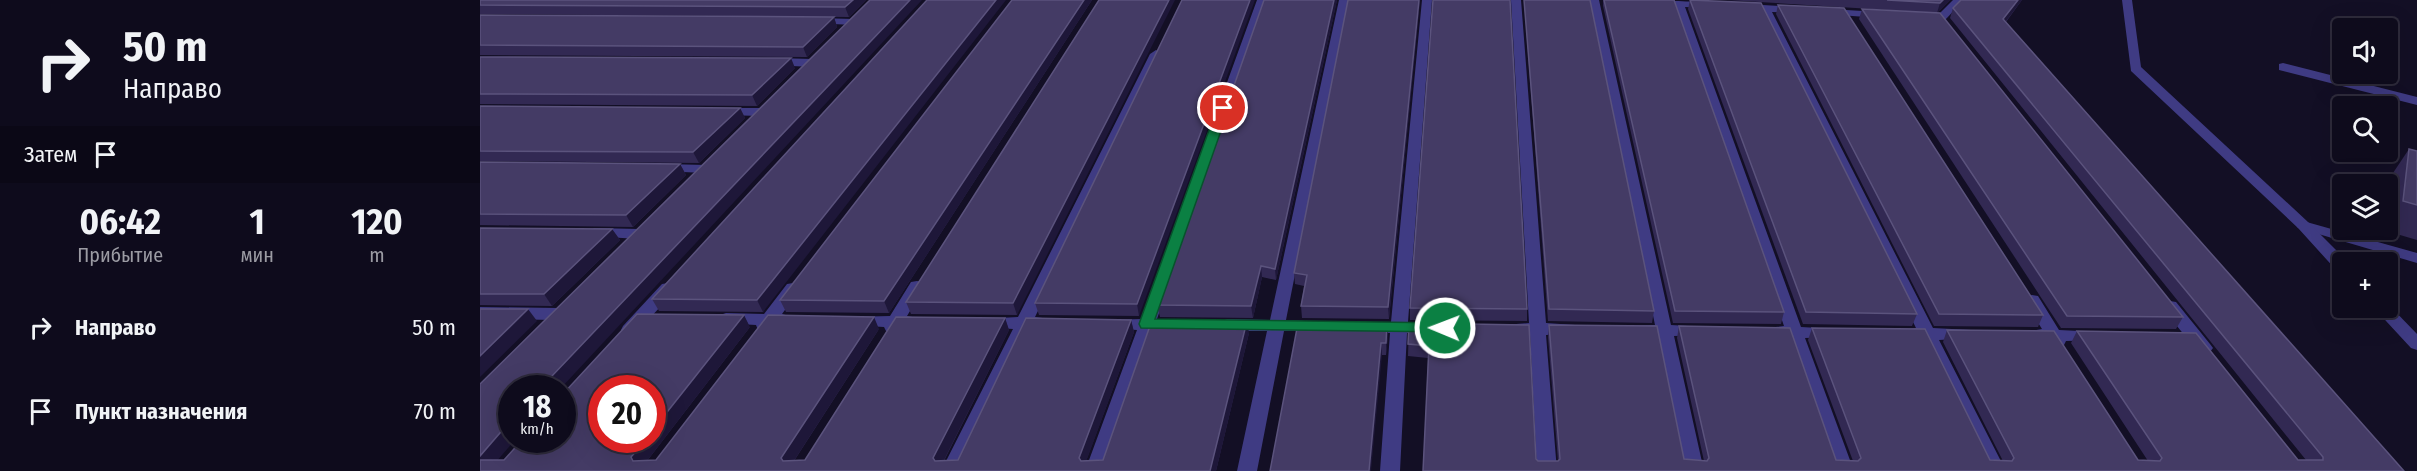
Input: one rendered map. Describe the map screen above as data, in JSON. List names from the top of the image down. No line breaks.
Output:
{"page":{"turn":["50 m","Направо"],"map_buttons":"+","then":"Затем","eta":["06:42","Прибытие","1","мин","120","m"],"list":[{"name":"Направо","value":"50 m"},{"name":"Пункт назначения","value":"70 m"}],"speed":"18 km/h","limit":"20"}}
